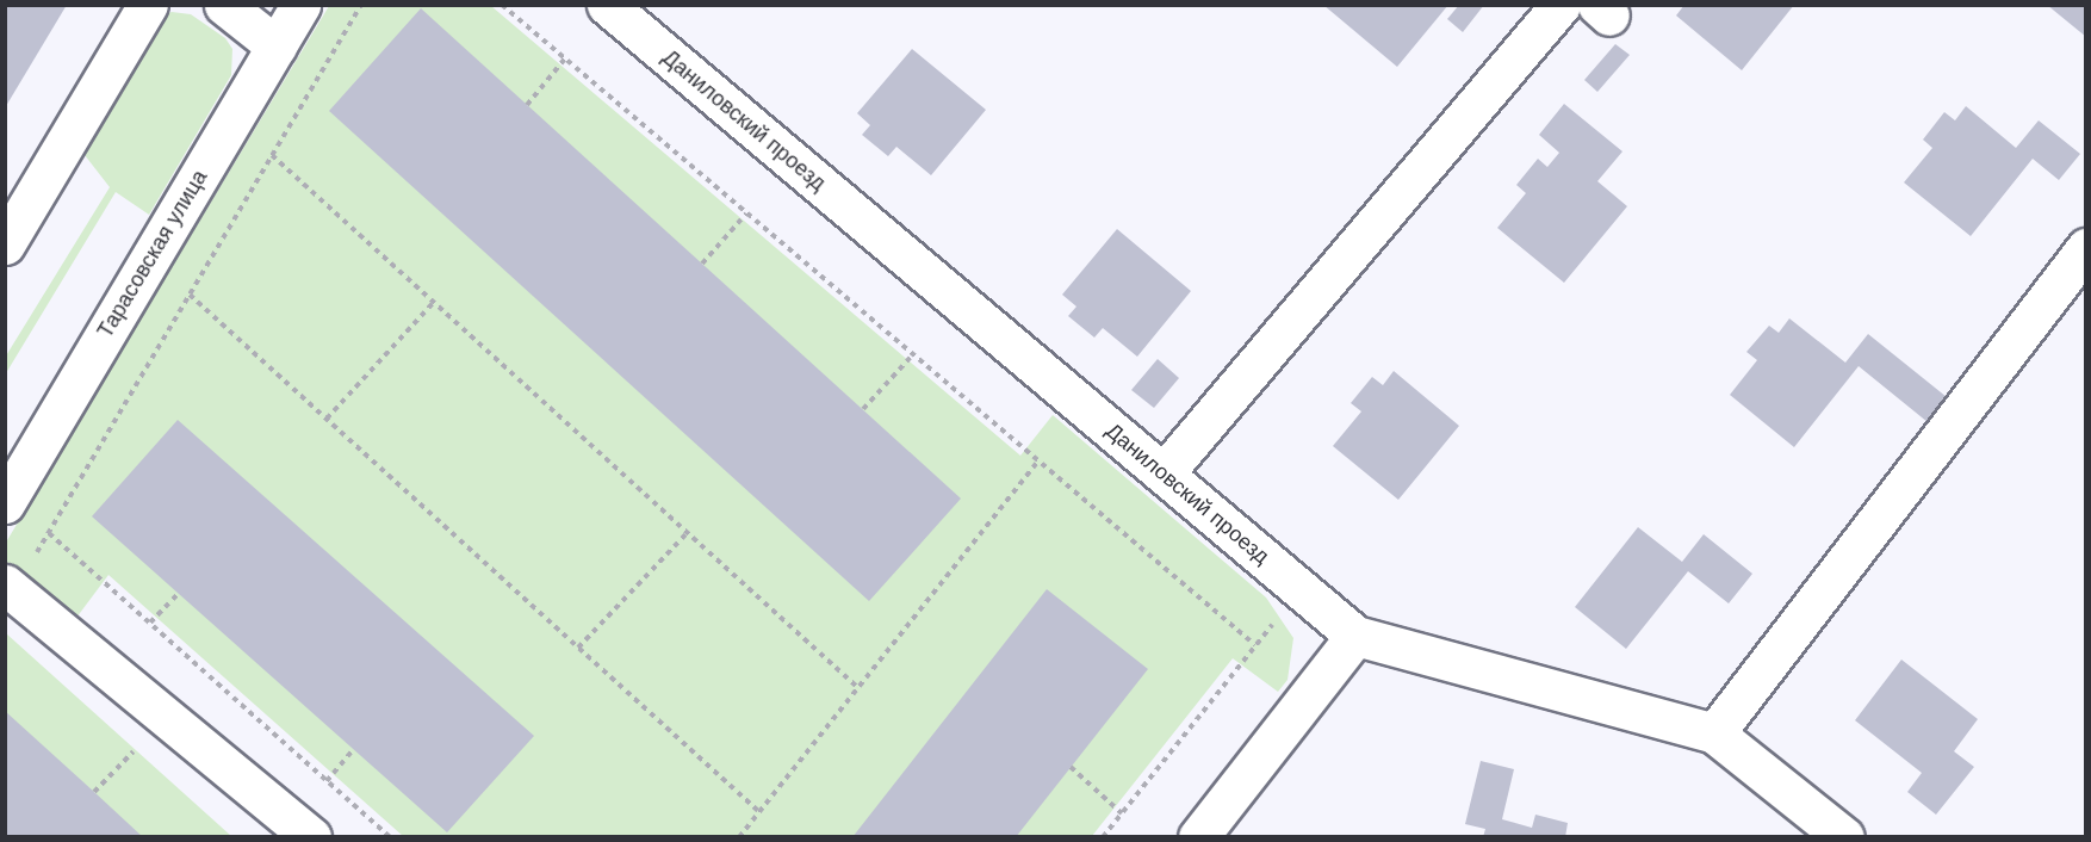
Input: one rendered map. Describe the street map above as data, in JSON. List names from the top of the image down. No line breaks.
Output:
{"streets":{"street":["Даниловский проезд","Тарасовская улица"]}}
